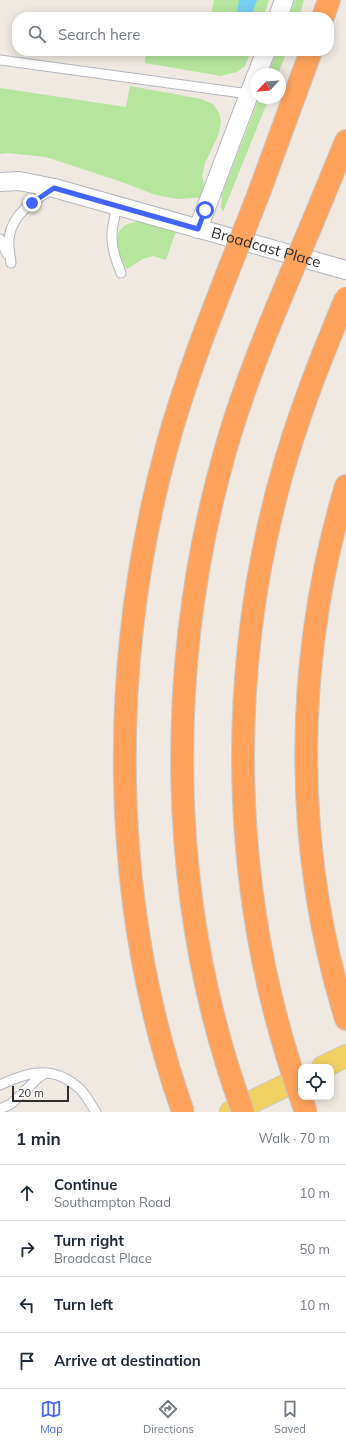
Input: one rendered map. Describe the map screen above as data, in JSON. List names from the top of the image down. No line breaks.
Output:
{"streets":{"street":["Broadcast Place"]},"scale_bar":"20 m","north":"bottom left","page":{"search":"Search here","scale":"20 m","heading":["1 min","Walk · 70 m"],"list":[["Continue","Southampton Road","10 m"],["Turn right","Broadcast Place","50 m"],["Turn left","10 m"],"Arrive at destination"],"nav":["Map","Directions","Saved"]}}
